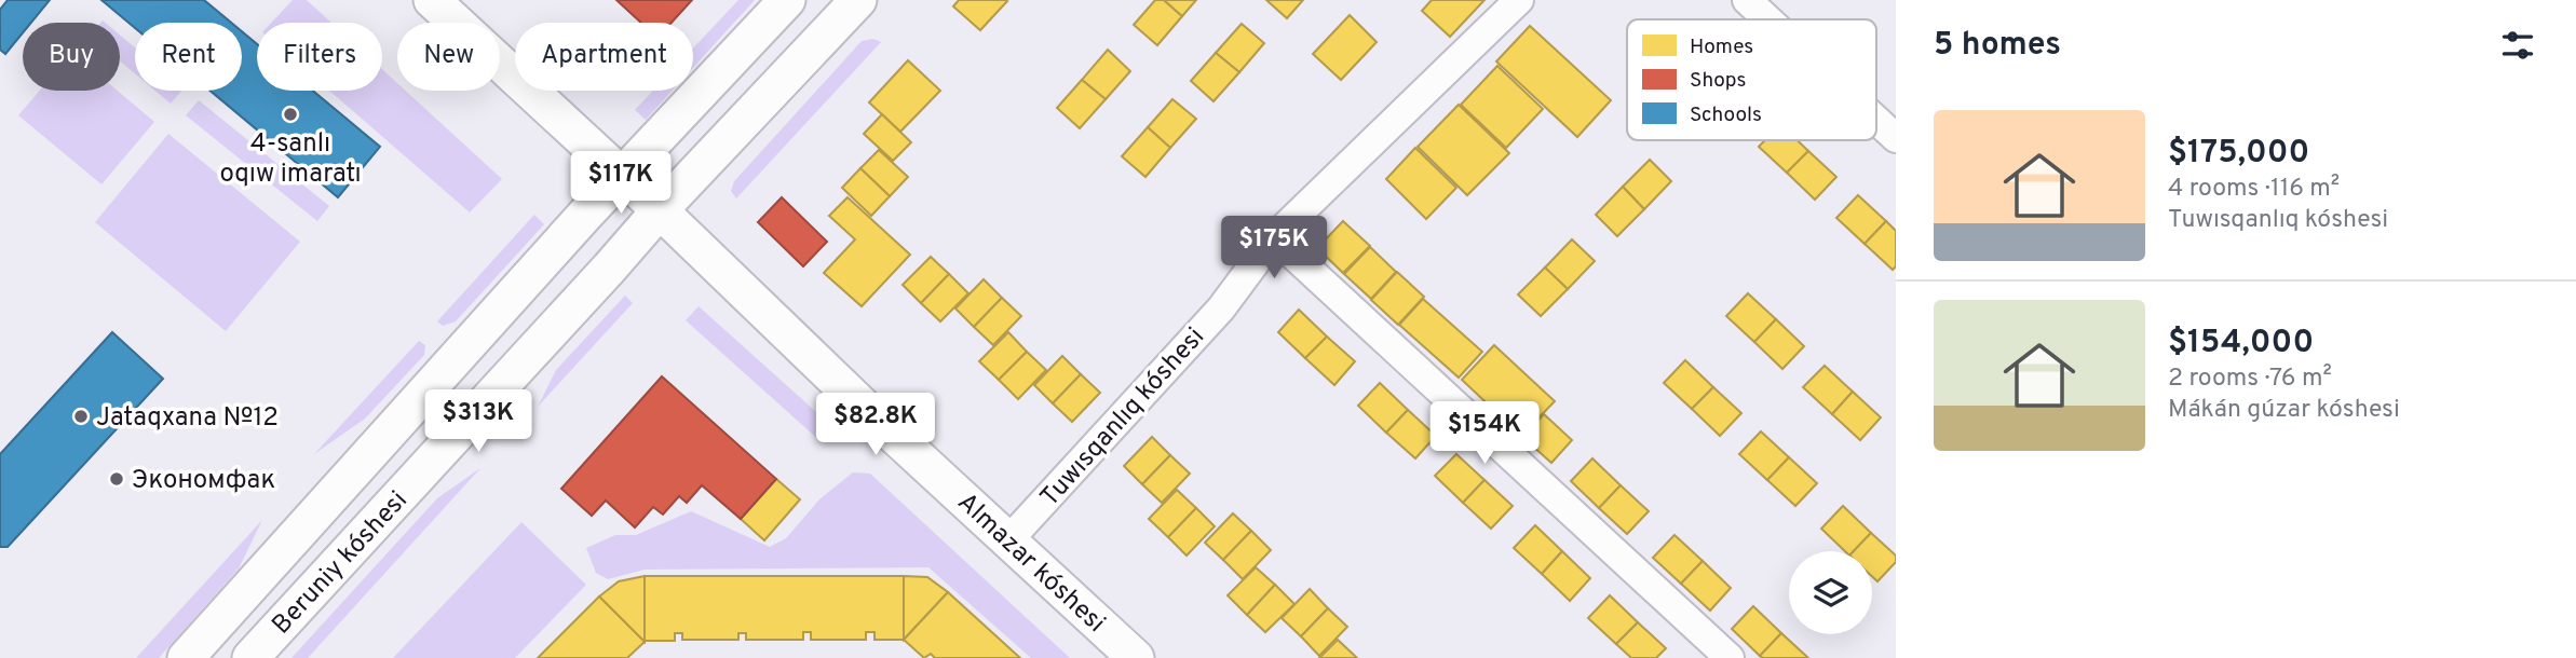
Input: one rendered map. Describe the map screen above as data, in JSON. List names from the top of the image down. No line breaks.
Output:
{"streets":{"street":["Tuwısqanlıq kóshesi","Beruniy kóshesi","Almazar kóshesi"]},"crossings":[["Tuwısqanlıq kóshesi","Almazar kóshesi"],["Beruniy kóshesi","Almazar kóshesi"]],"places":["4-sanlı oqıw imaratı","Jataqxana №12","Экономфак"],"legend":["Homes","Shops","Schools"],"page":{"heading":"5 homes","chip":["Buy","Rent","Filters","New","Apartment"],"list":[{"name":"$175,000","note":"4 rooms · 116 m² · Tuwısqanlıq kóshesi"},{"name":"$154,000","note":"2 rooms · 76 m² · Mákán gúzar kóshesi"}],"price":["$117K","$175K","$313K","$82.8K","$154K"]}}
